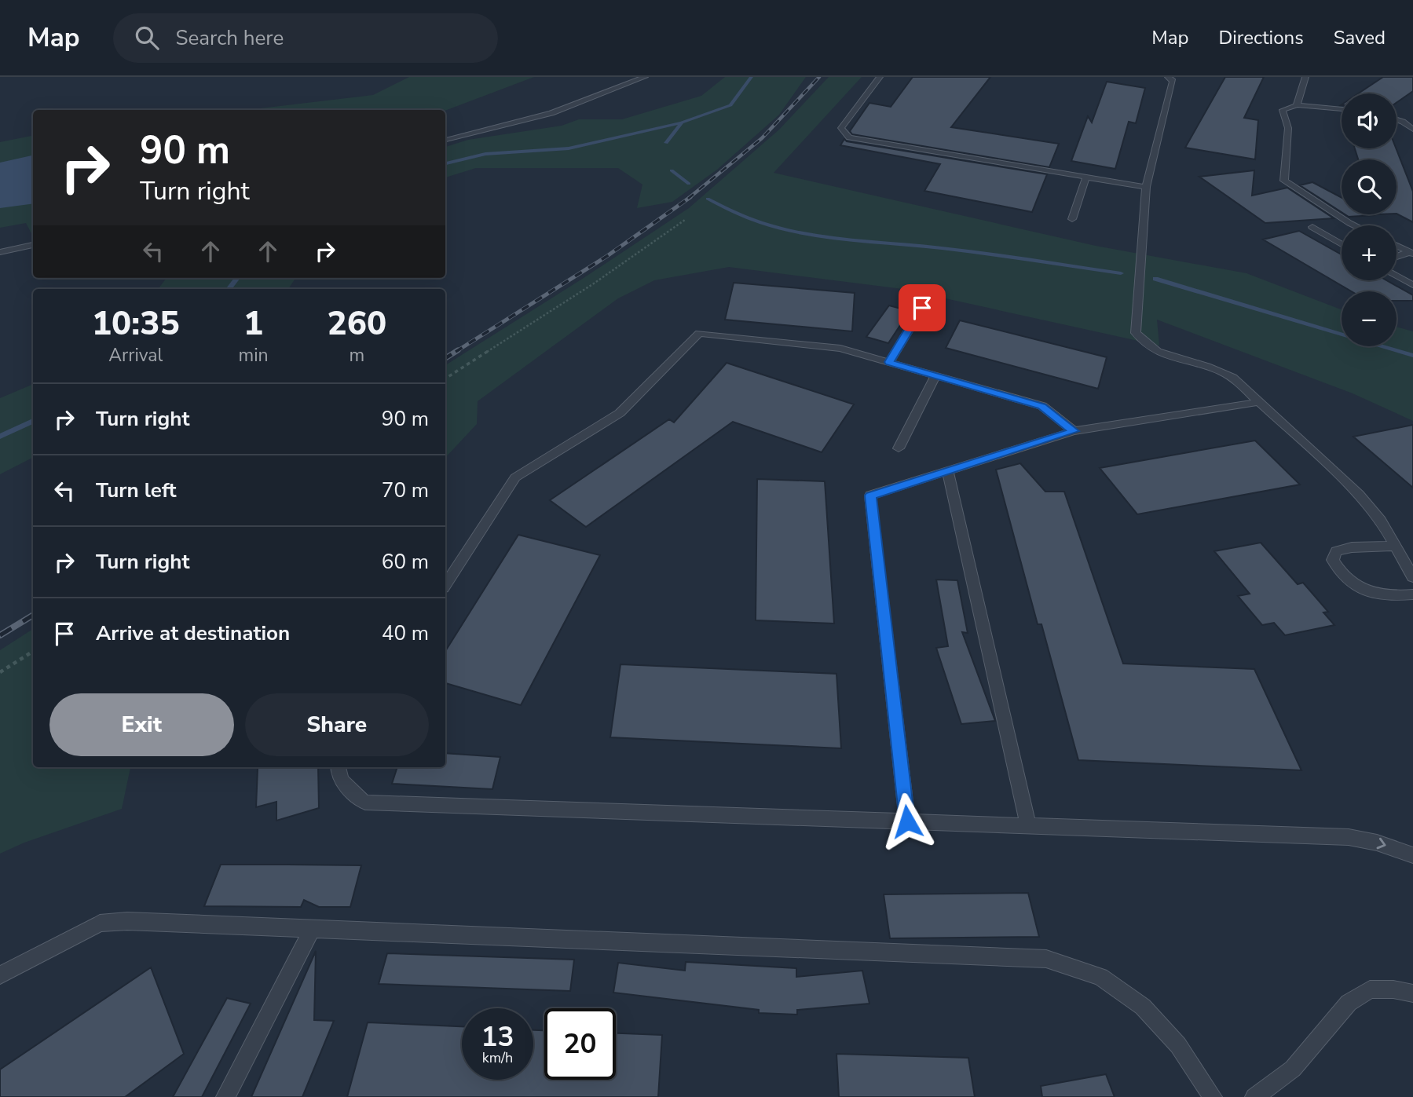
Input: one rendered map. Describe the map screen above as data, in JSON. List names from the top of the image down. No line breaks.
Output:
{"page":{"header":"Map","search":"Search here","nav":["Map","Directions","Saved"],"map_buttons":["+","−"],"turn":["90 m","Turn right"],"eta":["10:35","Arrival","1","min","260","m"],"list":[{"name":"Turn right","value":"90 m"},{"name":"Turn left","value":"70 m"},{"name":"Turn right","value":"60 m"},{"name":"Arrive at destination","value":"40 m"}],"buttons":["Exit","Share"],"speed":"13 km/h","limit":"20"}}
